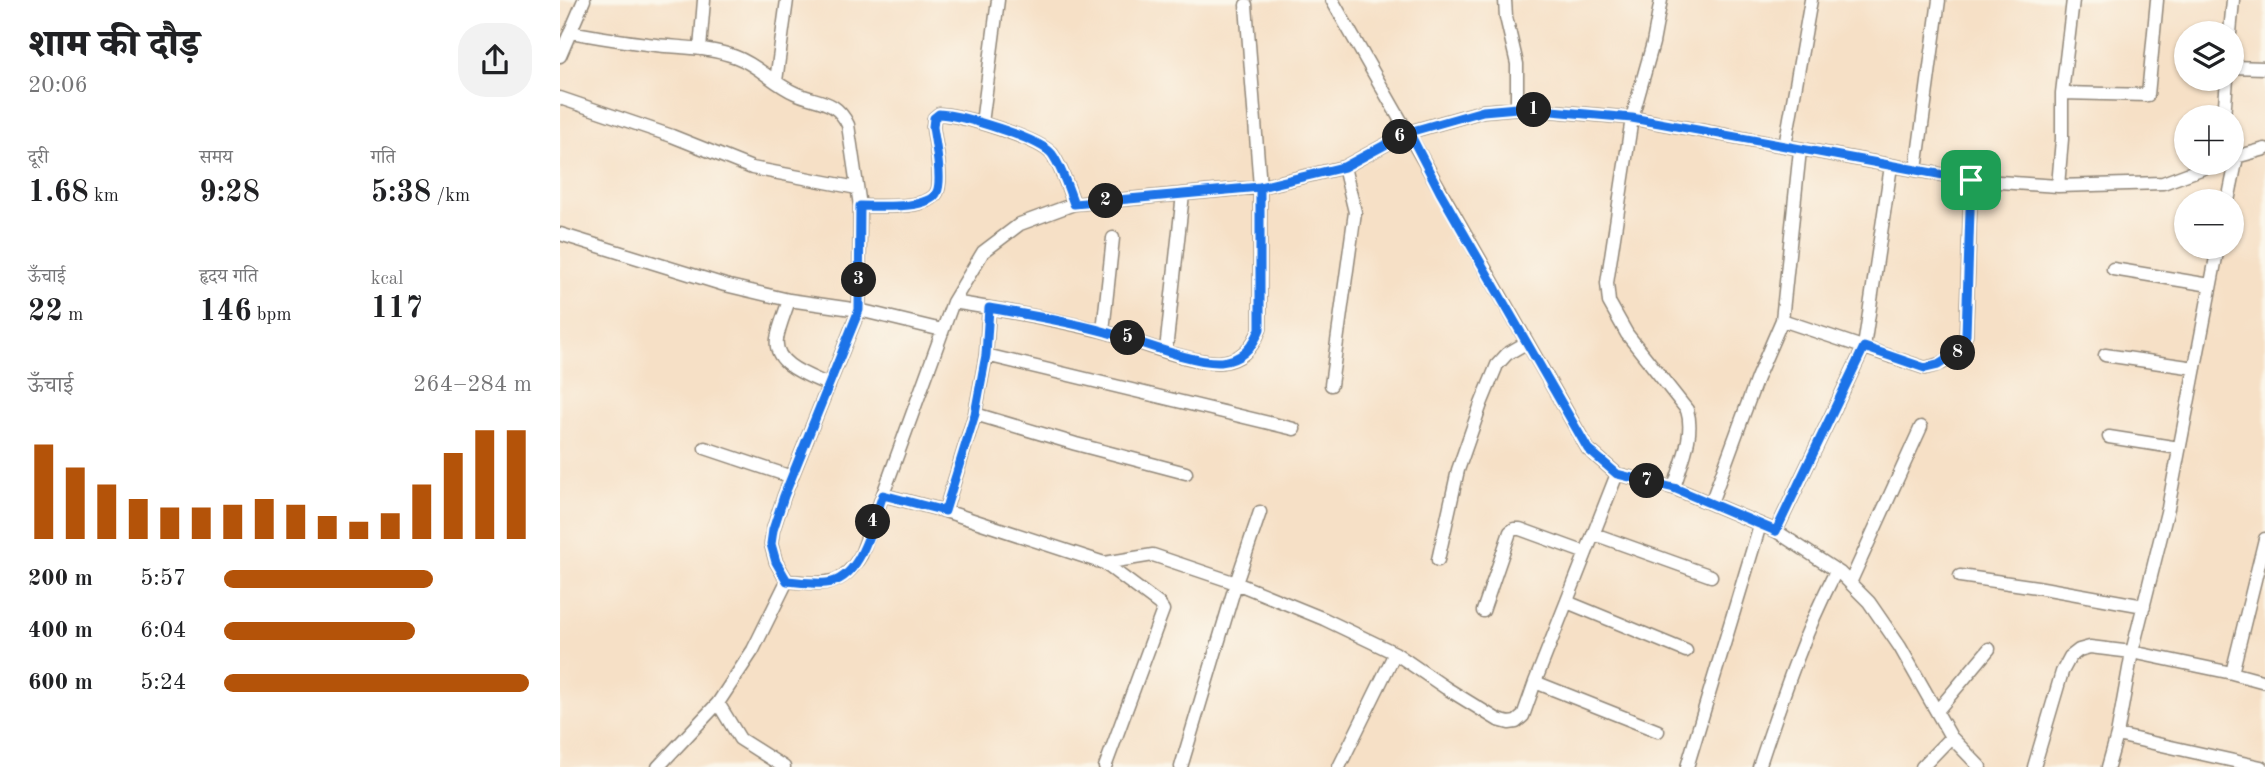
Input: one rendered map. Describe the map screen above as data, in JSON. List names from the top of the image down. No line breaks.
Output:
{"page":{"heading":["शाम की दौड़","20:06"],"map_buttons":["+","−"],"pins":["1","6","2","3","5","8","7","4"],"stats":[["दूरी","1.68 km"],["समय","9:28"],["गति","5:38 /km"],["ऊँचाई","22 m"],["हृदय गति","146 bpm"],["kcal","117"]],"chart":["ऊँचाई","264–284 m"],"list":[{"name":"200 m","note":"5:57"},{"name":"400 m","note":"6:04"},{"name":"600 m","note":"5:24"}]}}
